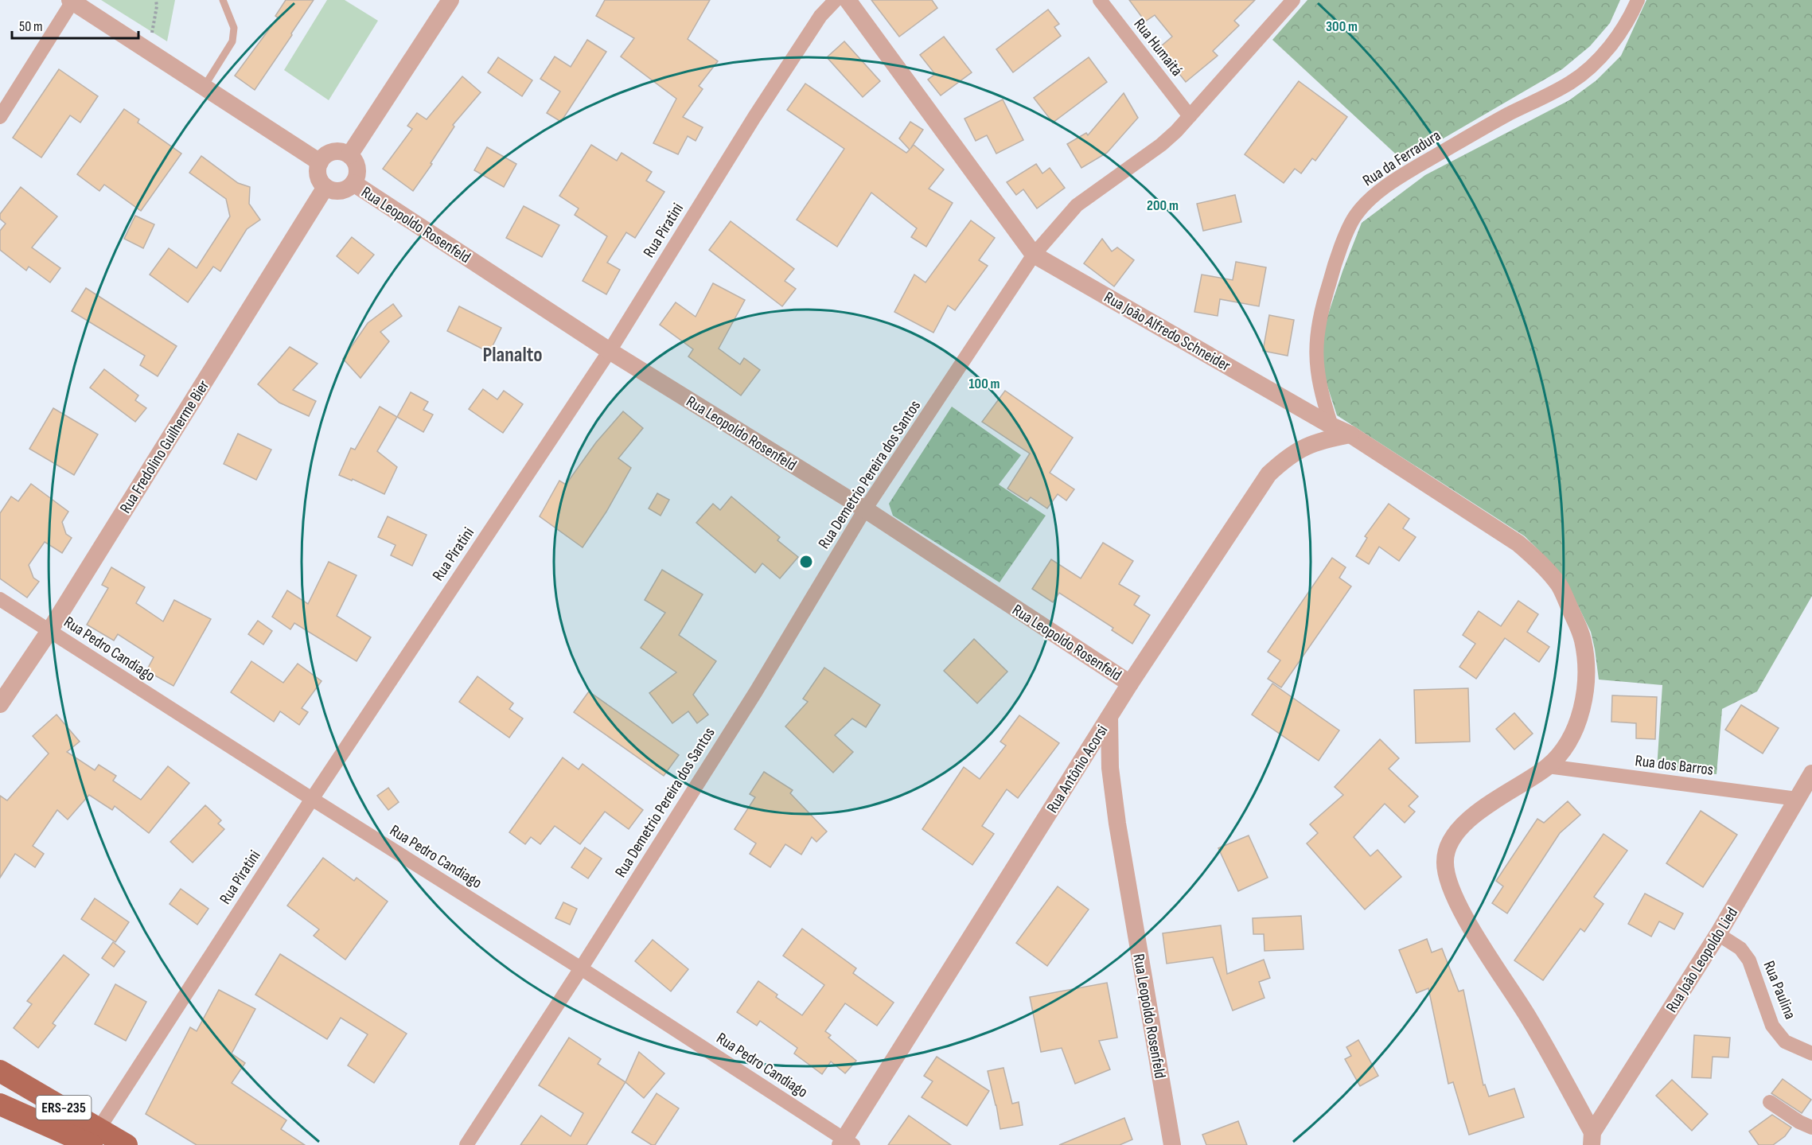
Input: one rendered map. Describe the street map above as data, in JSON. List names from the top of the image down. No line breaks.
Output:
{"streets":{"main road":["ERS-235"],"street":["Rua Humaitá","Rua da Ferradura","Rua Leopoldo Rosenfeld","Rua Piratini","Rua João Alfredo Schneider","Rua Fredolino Guilherme Bier","Rua Demetrio Pereira dos Santos","Rua Pedro Candiago","Rua dos Barros","Rua Antônio Acorsi","Rua João Leopoldo Lied","Rua Paulina"]},"crossings":[["Rua Humaitá","Rua Demetrio Pereira dos Santos"],["Rua da Ferradura","Rua João Alfredo Schneider"],["Rua Leopoldo Rosenfeld","Rua Piratini"],["Rua Leopoldo Rosenfeld","Rua Fredolino Guilherme Bier"],["Rua Leopoldo Rosenfeld","Rua Demetrio Pereira dos Santos"],["Rua Leopoldo Rosenfeld","Rua Antônio Acorsi"],["Rua Piratini","Rua Pedro Candiago"],["Rua Piratini","ERS-235"],["Rua João Alfredo Schneider","Rua Demetrio Pereira dos Santos"],["Rua João Alfredo Schneider","Rua dos Barros"],["Rua João Alfredo Schneider","Rua Antônio Acorsi"],["Rua João Alfredo Schneider","Rua João Leopoldo Lied"],["Rua Fredolino Guilherme Bier","Rua Pedro Candiago"],["Rua Demetrio Pereira dos Santos","Rua Pedro Candiago"],["Rua Pedro Candiago","Rua Antônio Acorsi"],["Rua dos Barros","Rua João Leopoldo Lied"],["Rua João Leopoldo Lied","Rua Paulina"]],"districts":["Planalto"],"scale_bar":"50 m","rings":["300 m","200 m","100 m"]}
